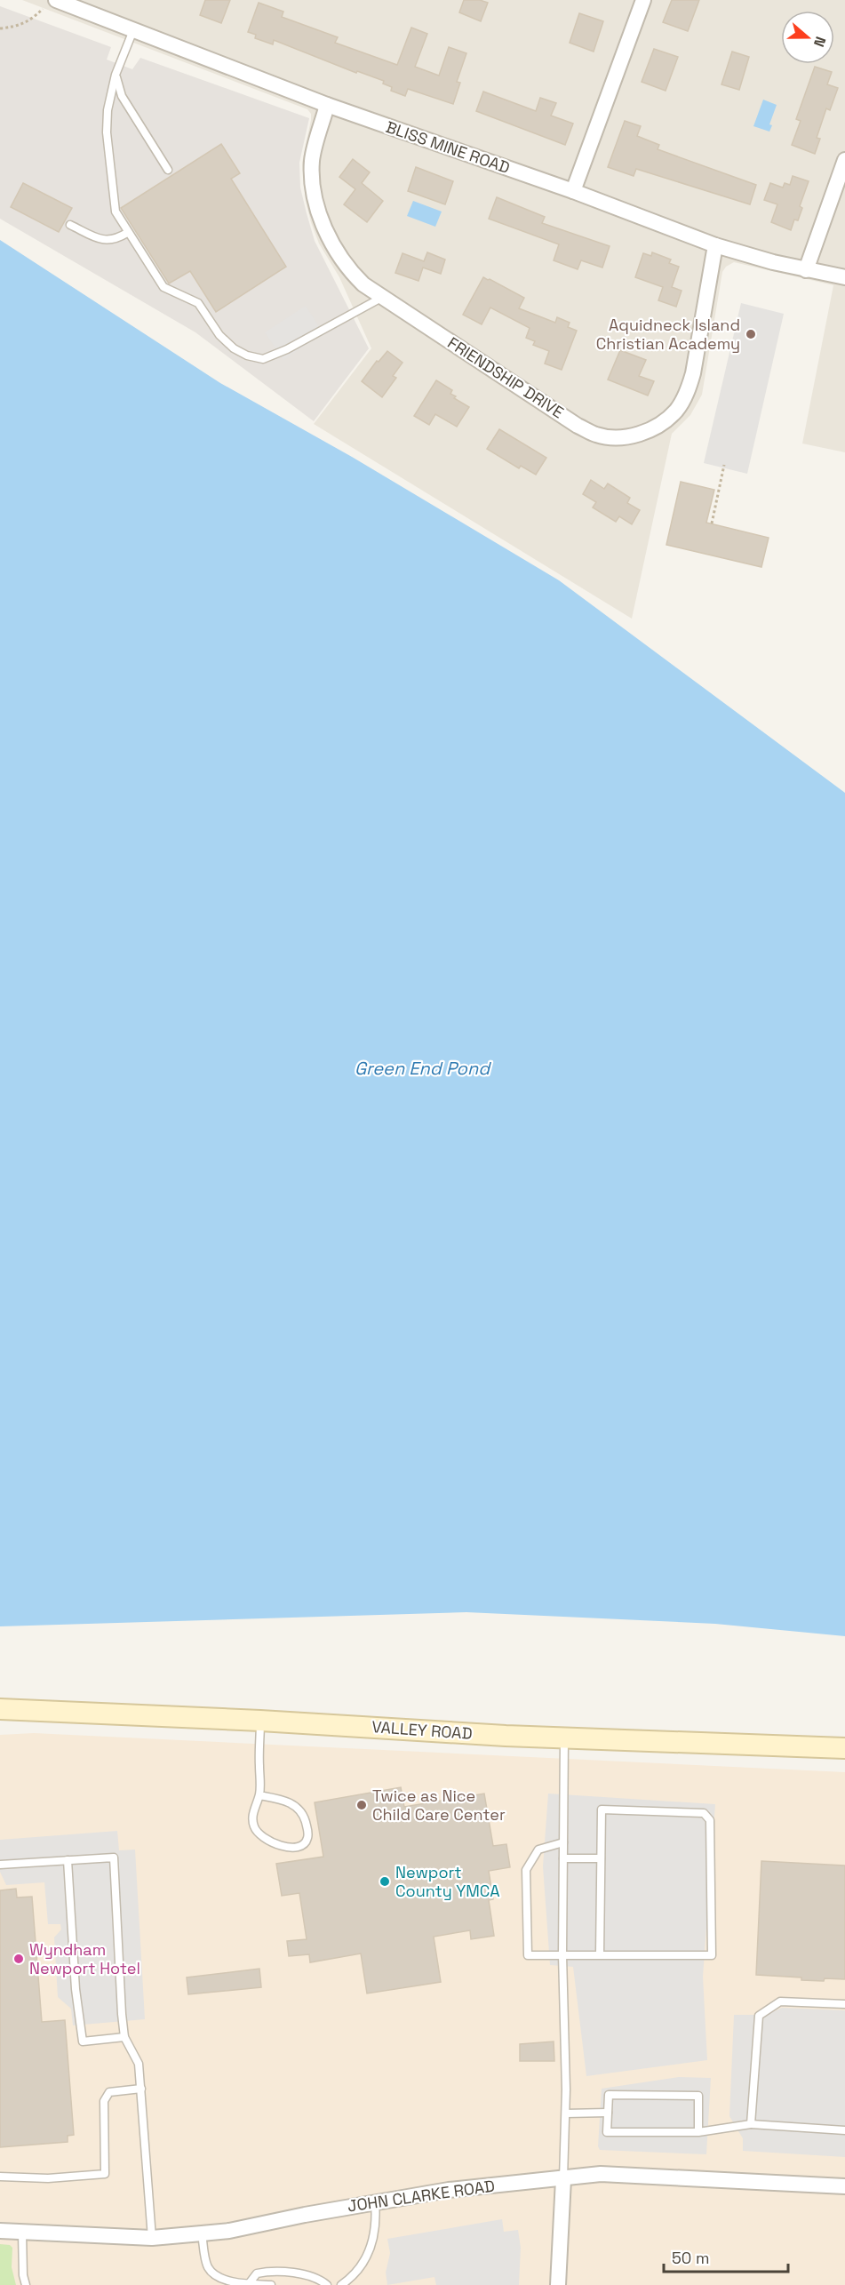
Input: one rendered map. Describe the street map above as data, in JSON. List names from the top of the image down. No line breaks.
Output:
{"streets":{"main road":["VALLEY ROAD"],"street":["BLISS MINE ROAD","FRIENDSHIP DRIVE","JOHN CLARKE ROAD"]},"crossings":[["BLISS MINE ROAD","FRIENDSHIP DRIVE"]],"water":["Green End Pond"],"places":["Aquidneck Island Christian Academy","Twice as Nice Child Care Center","Newport County YMCA","Wyndham Newport Hotel"],"scale_bar":"50 m","north":"right"}
